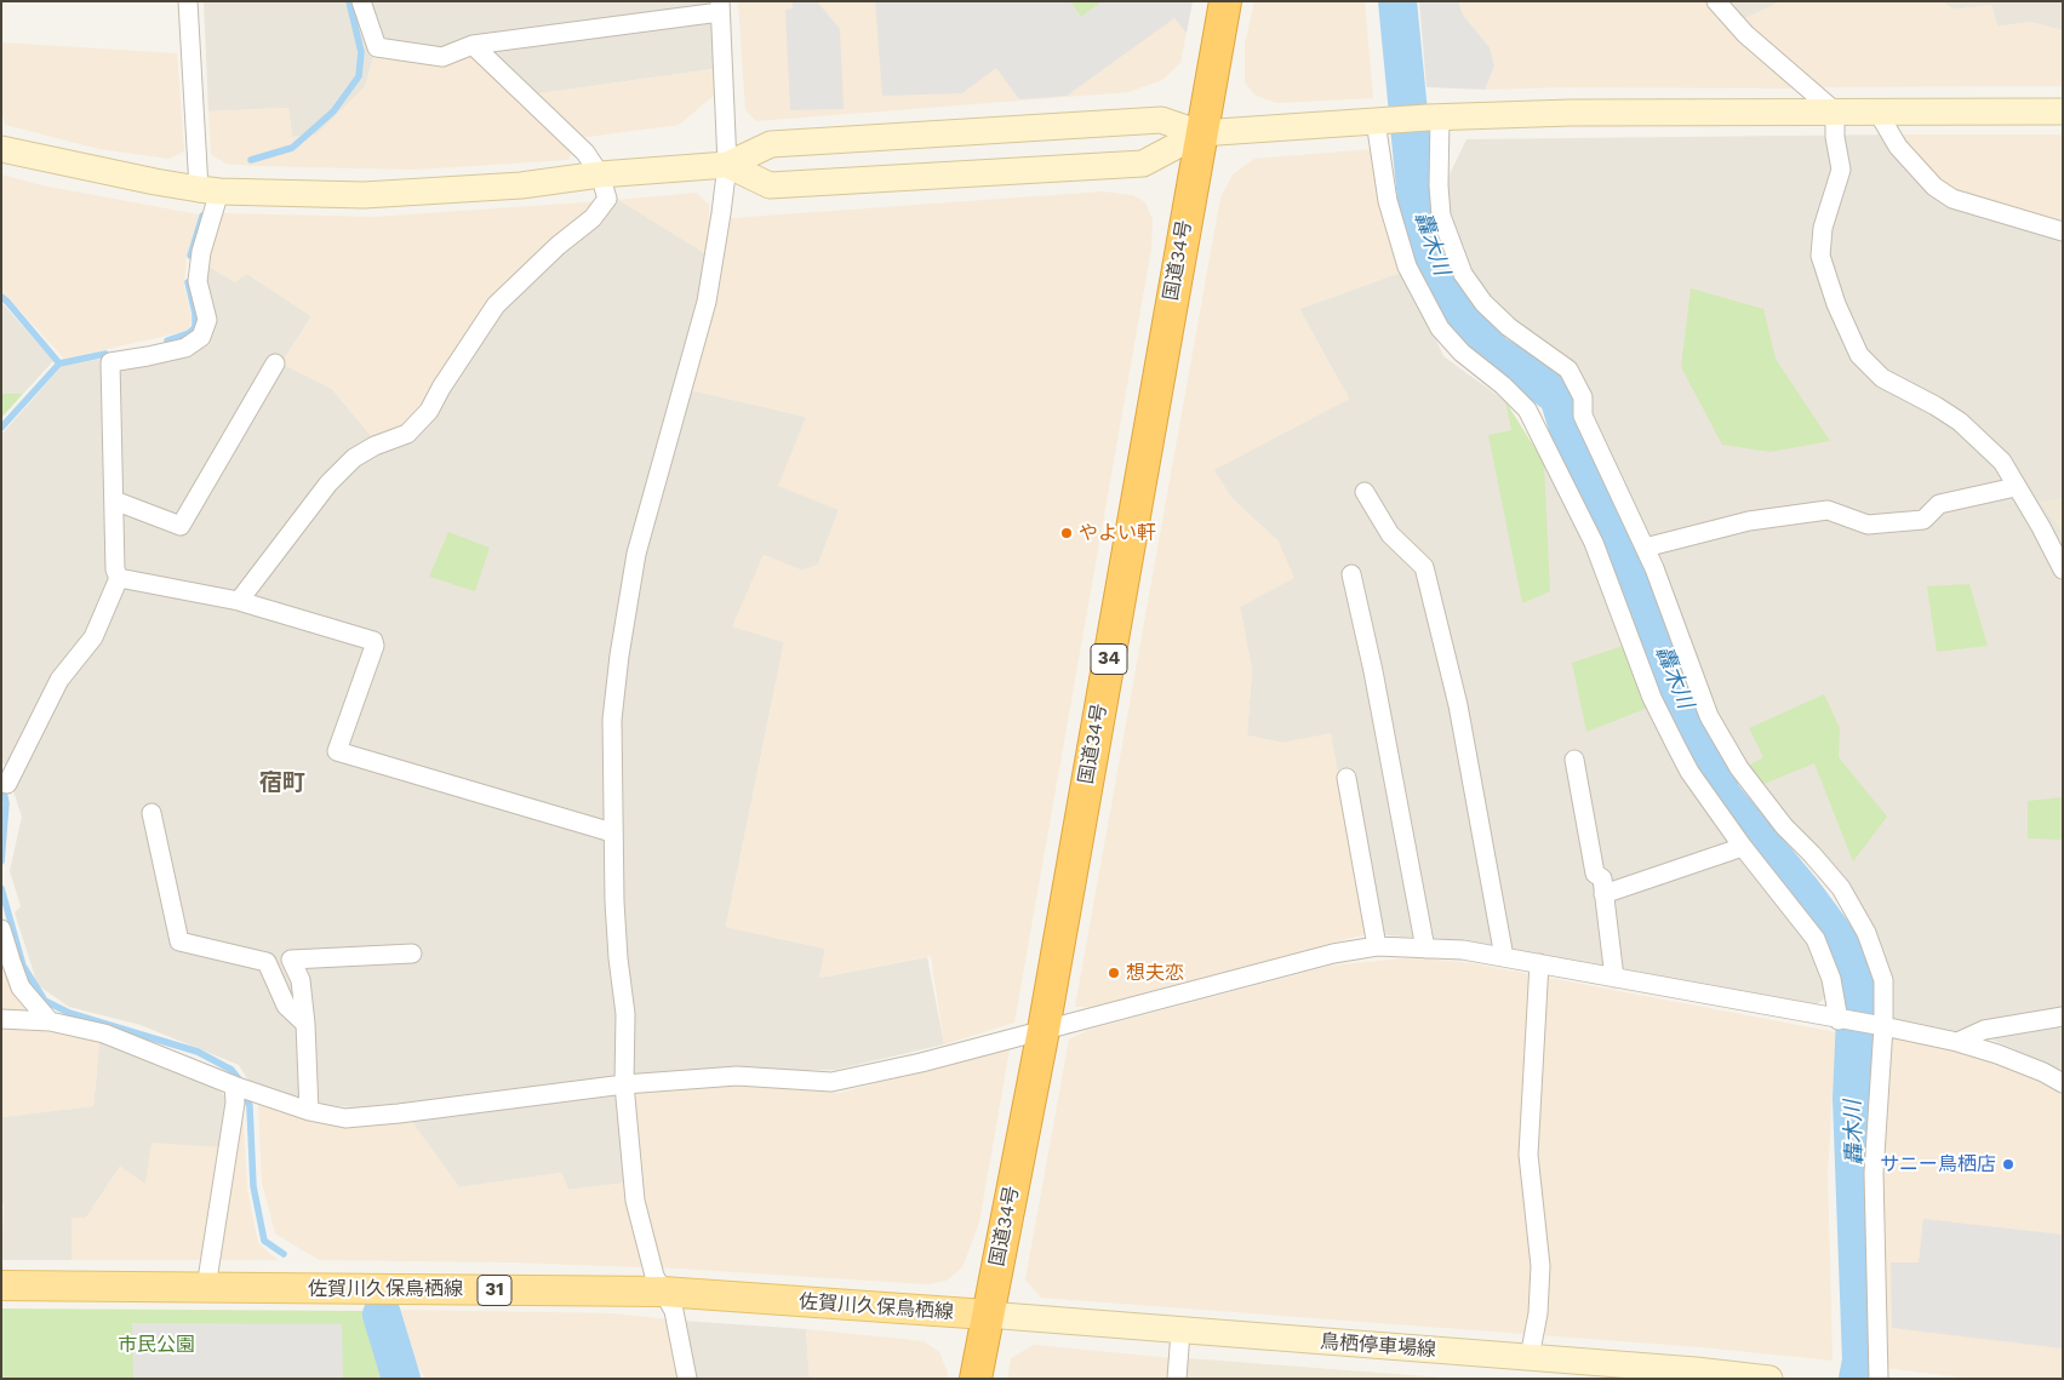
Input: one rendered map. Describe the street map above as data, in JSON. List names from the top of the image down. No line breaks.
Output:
{"streets":{"highway":["国道34号","34"],"main road":["佐賀川久保鳥栖線","31"],"street":["鳥栖停車場線"]},"crossings":[["国道34号","佐賀川久保鳥栖線"],["国道34号","鳥栖停車場線"],["佐賀川久保鳥栖線","鳥栖停車場線"]],"districts":["宿町"],"water":["轟木川"],"parks":["市民公園"],"places":["やよい軒","想夫恋","サニー鳥栖店"]}
